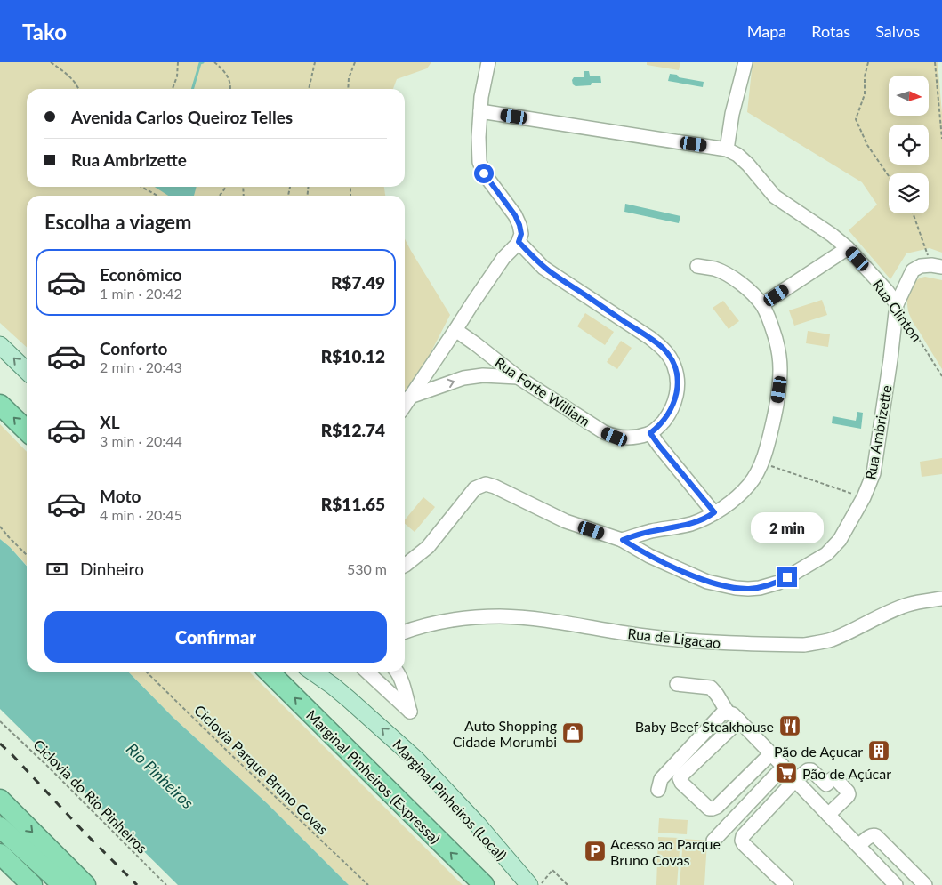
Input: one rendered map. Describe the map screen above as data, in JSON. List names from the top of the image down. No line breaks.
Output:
{"streets":{"highway":["Marginal Pinheiros (Expressa)"],"main road":["Marginal Pinheiros (Local)"],"street":["Rua Clinton","Rua Forte William","Rua Ambrizette","Rua de Ligacao"],"path":["Ciclovia Parque Bruno Covas","Ciclovia do Rio Pinheiros"]},"crossings":[["Rua Clinton","Rua Ambrizette"]],"one_way":["Marginal Pinheiros (Expressa)","Marginal Pinheiros (Local)"],"water":["Rio Pinheiros"],"places":{"restaurant":["Baby Beef Steakhouse"],"shop":["Auto Shopping Cidade Morumbi"],"building":["Pão de Açucar"],"supermarket":["Pão de Açúcar"],"parking":["Acesso ao Parque Bruno Covas"]},"north":"right","page":{"header":"Tako","nav":["Mapa","Rotas","Salvos"],"banner":["Avenida Carlos Queiroz Telles","Rua Ambrizette"],"heading":"Escolha a viagem","list":[{"name":"Econômico","note":"1 min · 20:42","value":"R$7.49"},{"name":"Conforto","note":"2 min · 20:43","value":"R$10.12"},{"name":"XL","note":"3 min · 20:44","value":"R$12.74"},{"name":"Moto","note":"4 min · 20:45","value":"R$11.65"}],"bubble":"2 min","pay":["Dinheiro","530 m"],"buttons":"Confirmar"}}
